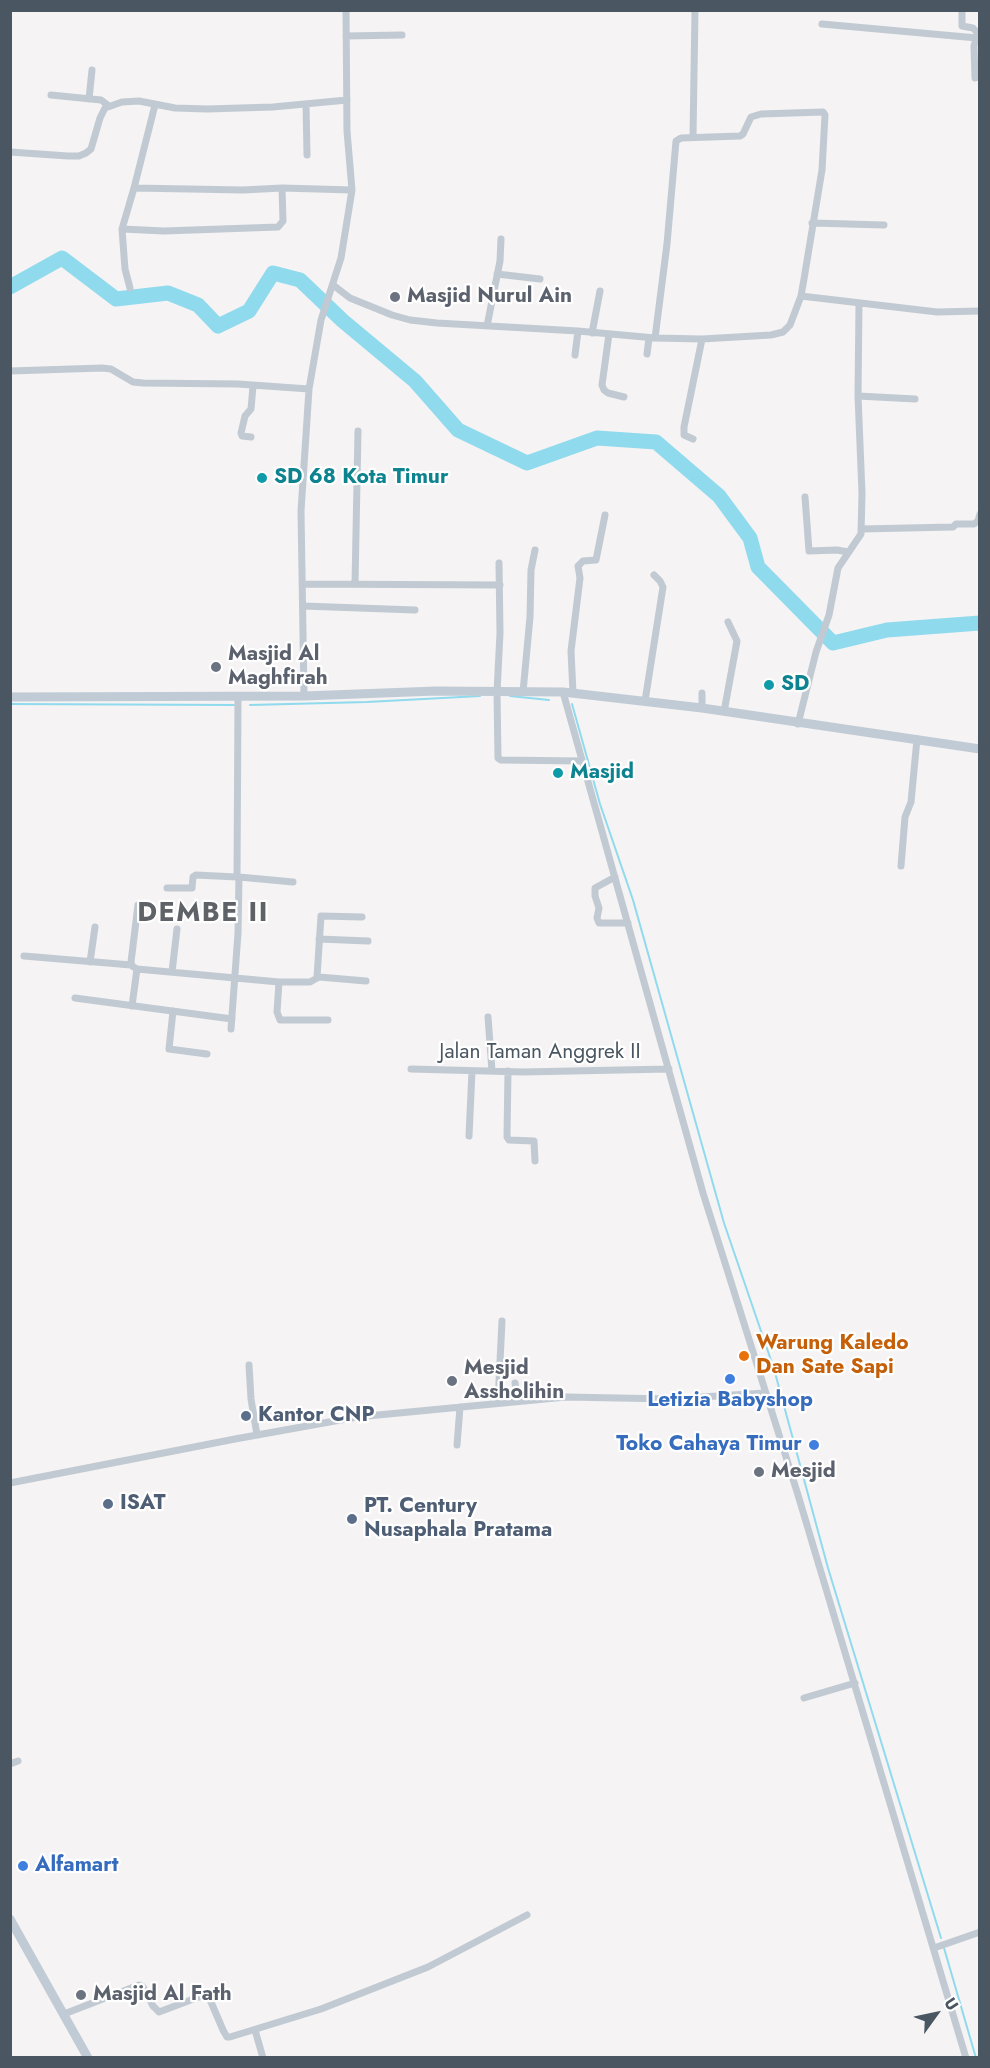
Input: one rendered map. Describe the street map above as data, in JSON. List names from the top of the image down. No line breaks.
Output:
{"streets":{"street":["Jalan Taman Anggrek II"]},"districts":["DEMBE II"],"places":["Masjid Nurul Ain","SD 68 Kota Timur","Masjid Al Maghfirah","SD","Masjid","Warung Kaledo Dan Sate Sapi","Letizia Babyshop","Mesjid Assholihin","Kantor CNP","Toko Cahaya Timur","Mesjid","ISAT","PT. Century Nusaphala Pratama","Alfamart","Masjid Al Fath"],"north":"top right"}
